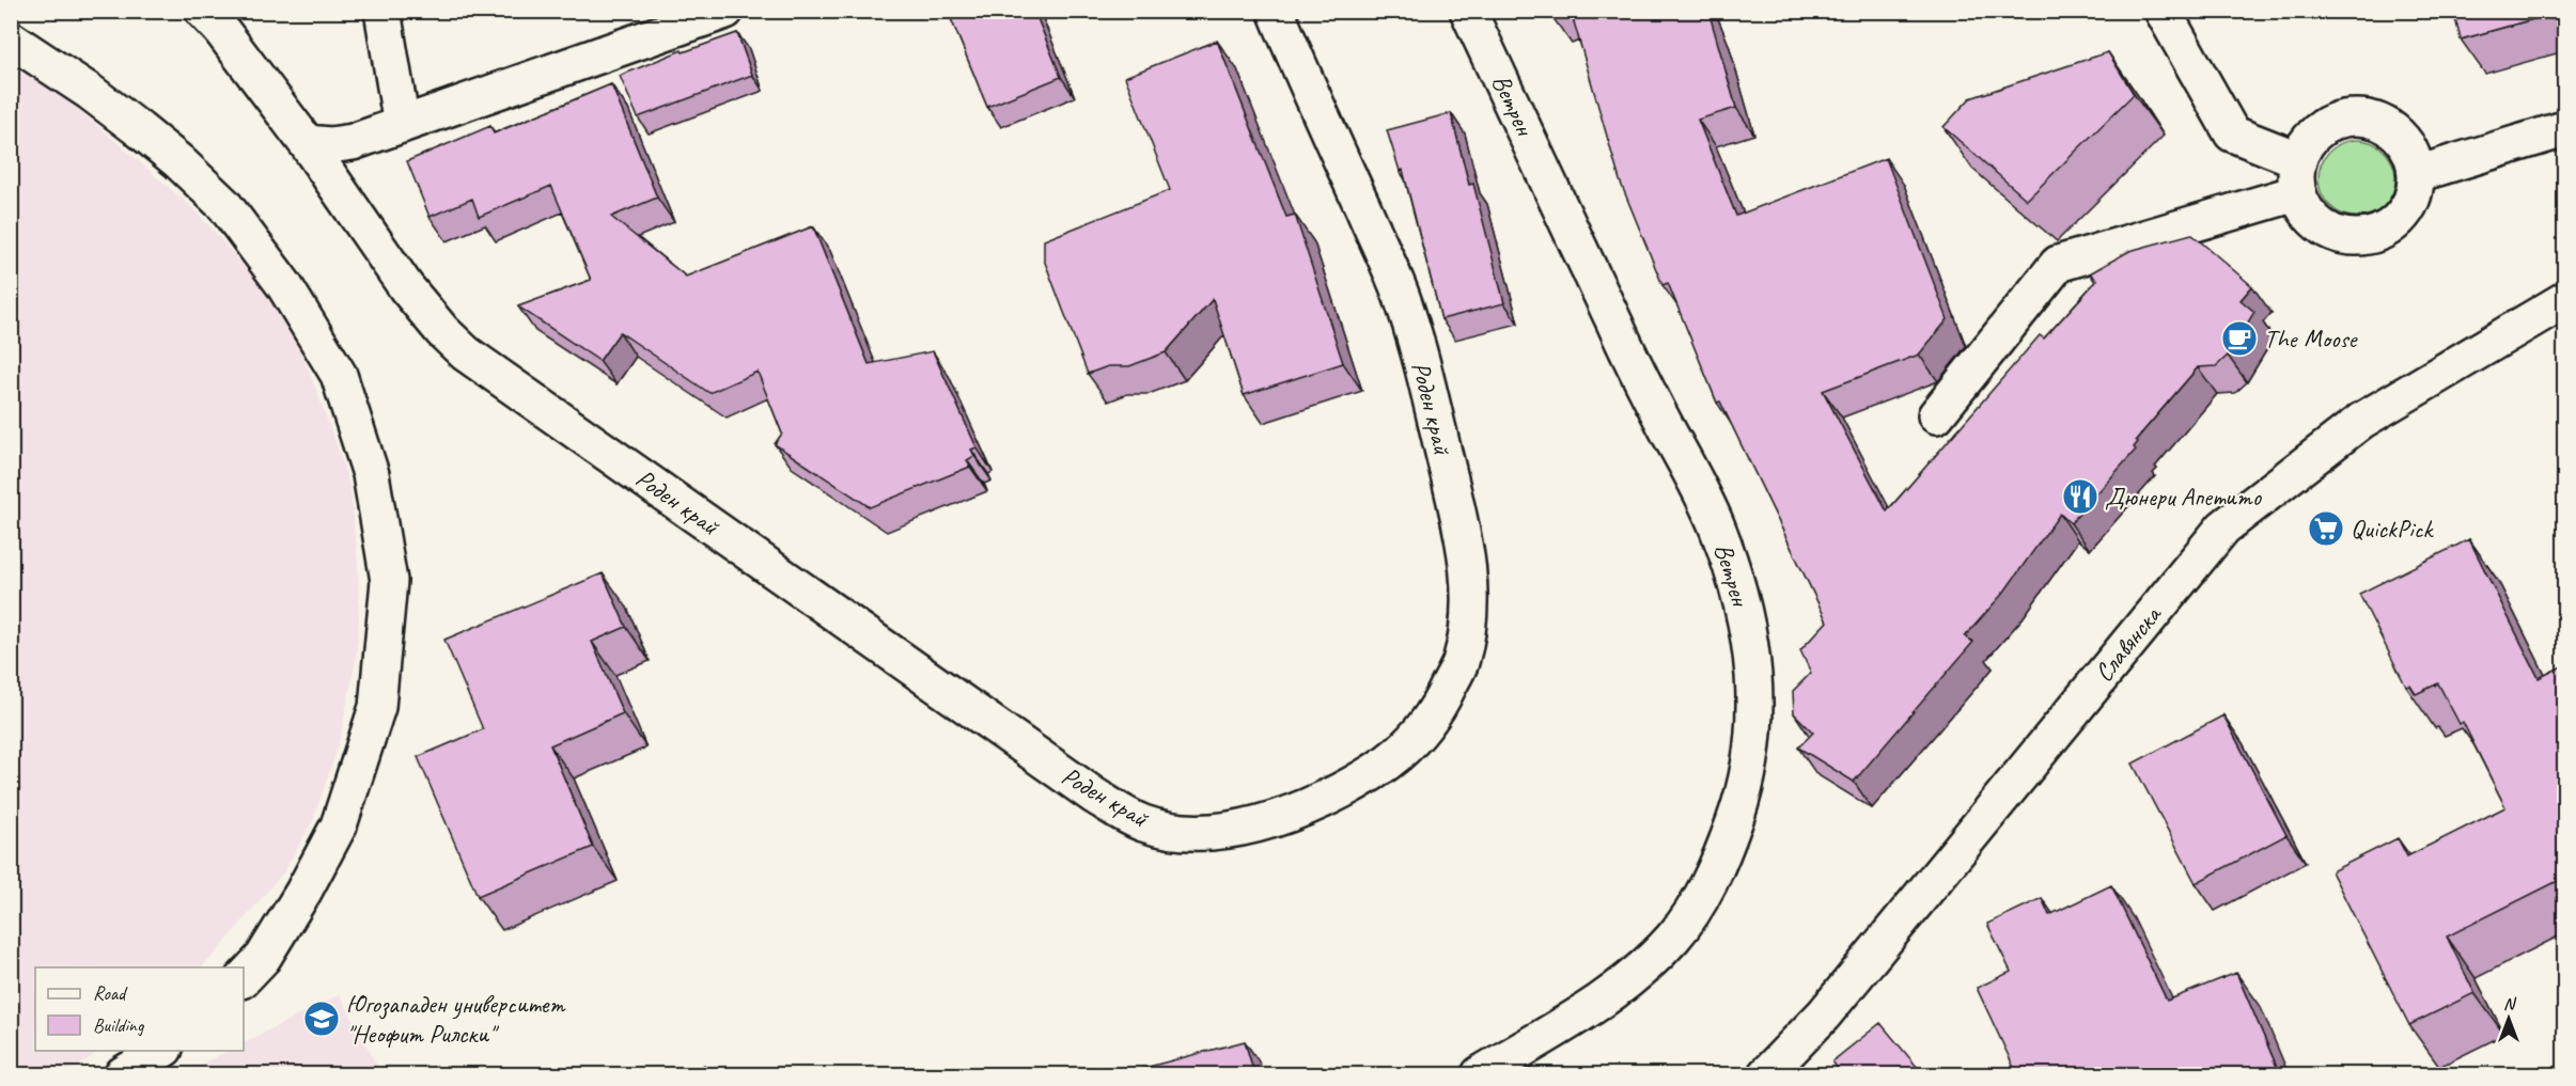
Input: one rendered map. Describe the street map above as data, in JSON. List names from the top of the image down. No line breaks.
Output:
{"streets":{"street":["Ветрен","Роден край","Славянска"]},"places":{"cafe":["The Moose"],"restaurant":["Дюнери Апетито"],"supermarket":["QuickPick"],"school or university":["Югозападен университет \"Неофит Рилски\""]},"legend":["Road","Building"],"north":"top"}
